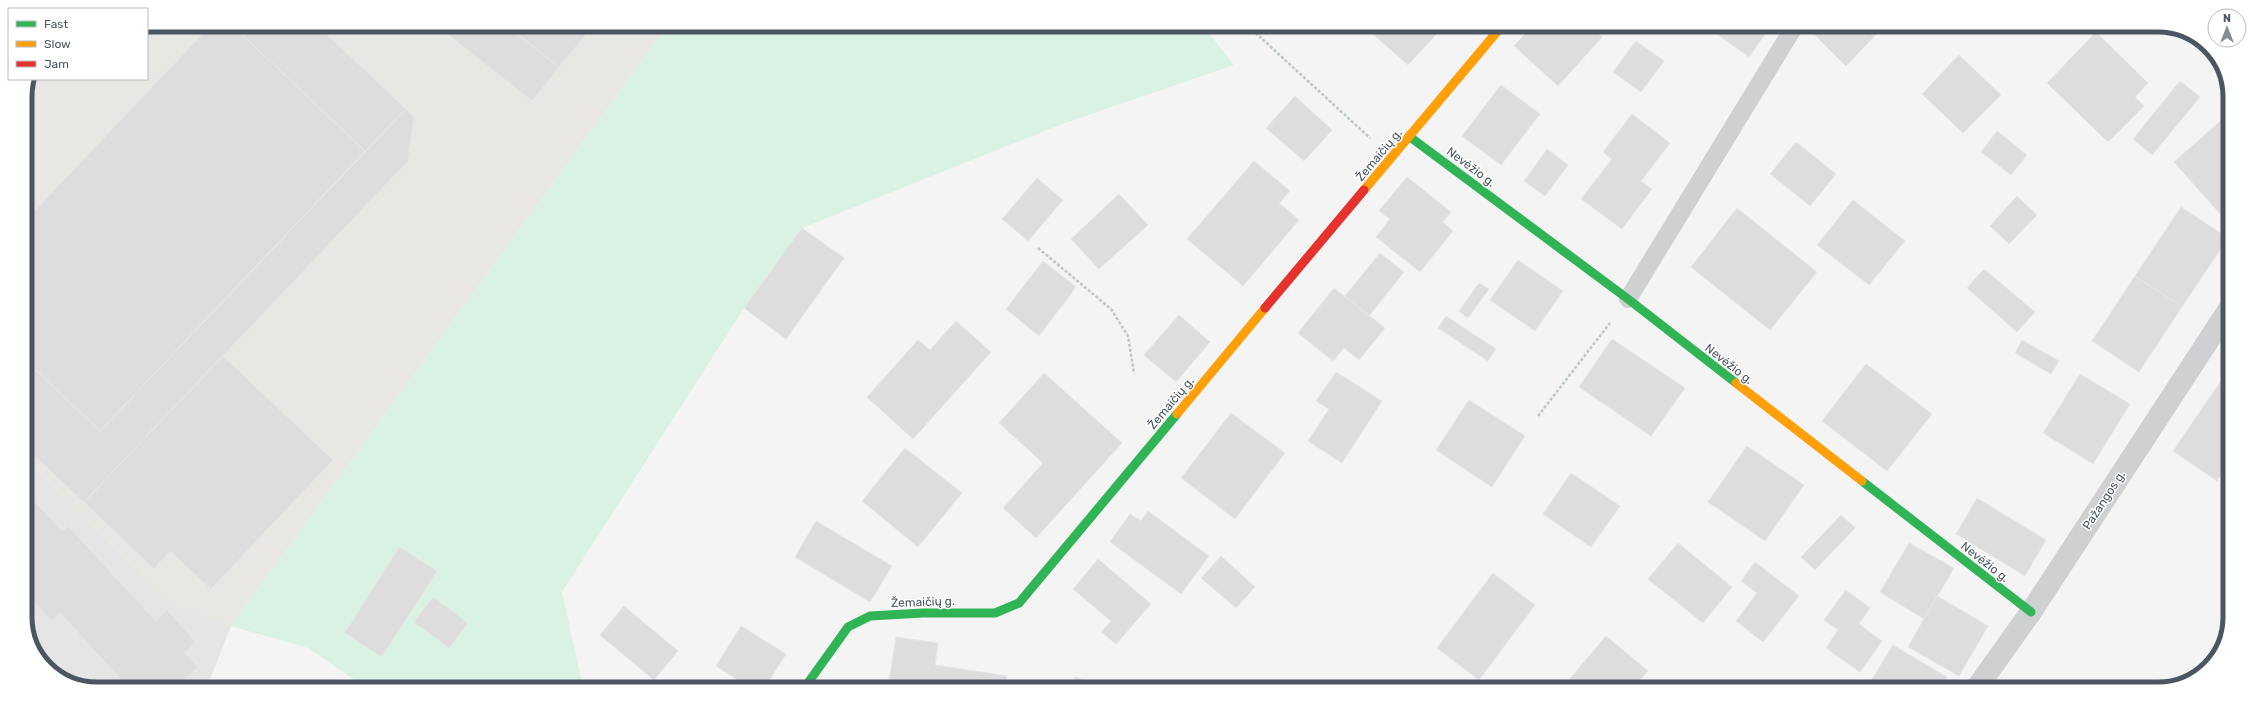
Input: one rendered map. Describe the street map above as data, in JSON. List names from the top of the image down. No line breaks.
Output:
{"streets":{"street":["Žemaičių g.","Nevėžio g.","Pažangos g."]},"crossings":[["Žemaičių g.","Nevėžio g."],["Nevėžio g.","Pažangos g."]],"legend":["Fast","Slow","Jam"],"north":"top"}
